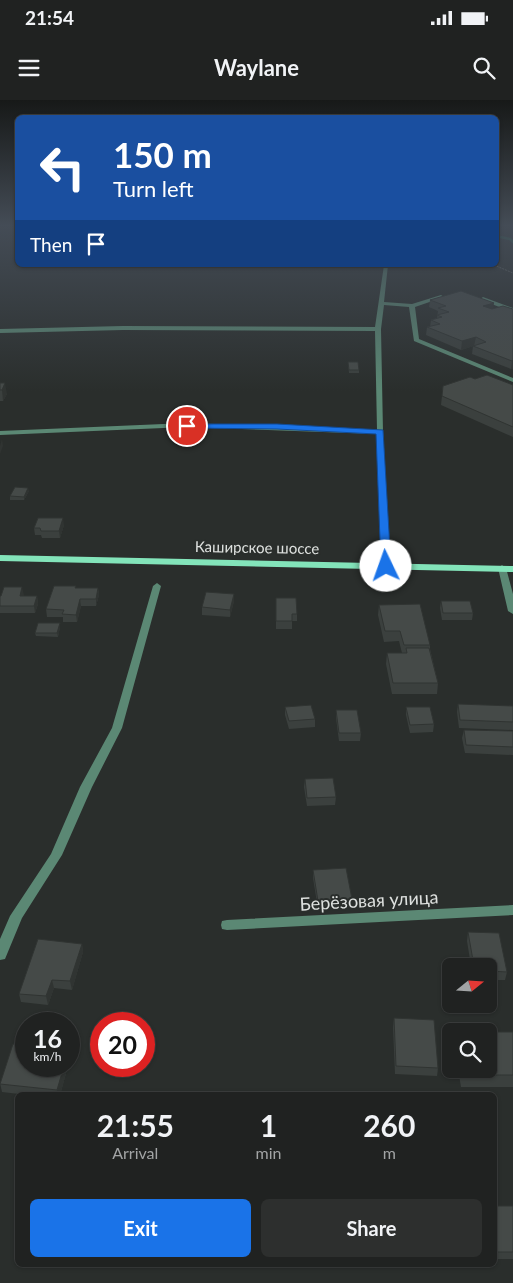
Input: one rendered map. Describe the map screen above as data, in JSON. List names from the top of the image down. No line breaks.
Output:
{"streets":{"main road":["Каширское шоссе"],"street":["Берёзовая улица"]},"north":"right","page":{"status":"21:54","header":"Waylane","turn":["150 m","Turn left"],"then":"Then","speed":"16 km/h","limit":"20","eta":["21:55","Arrival","1","min","260","m"],"buttons":["Exit","Share"]}}
